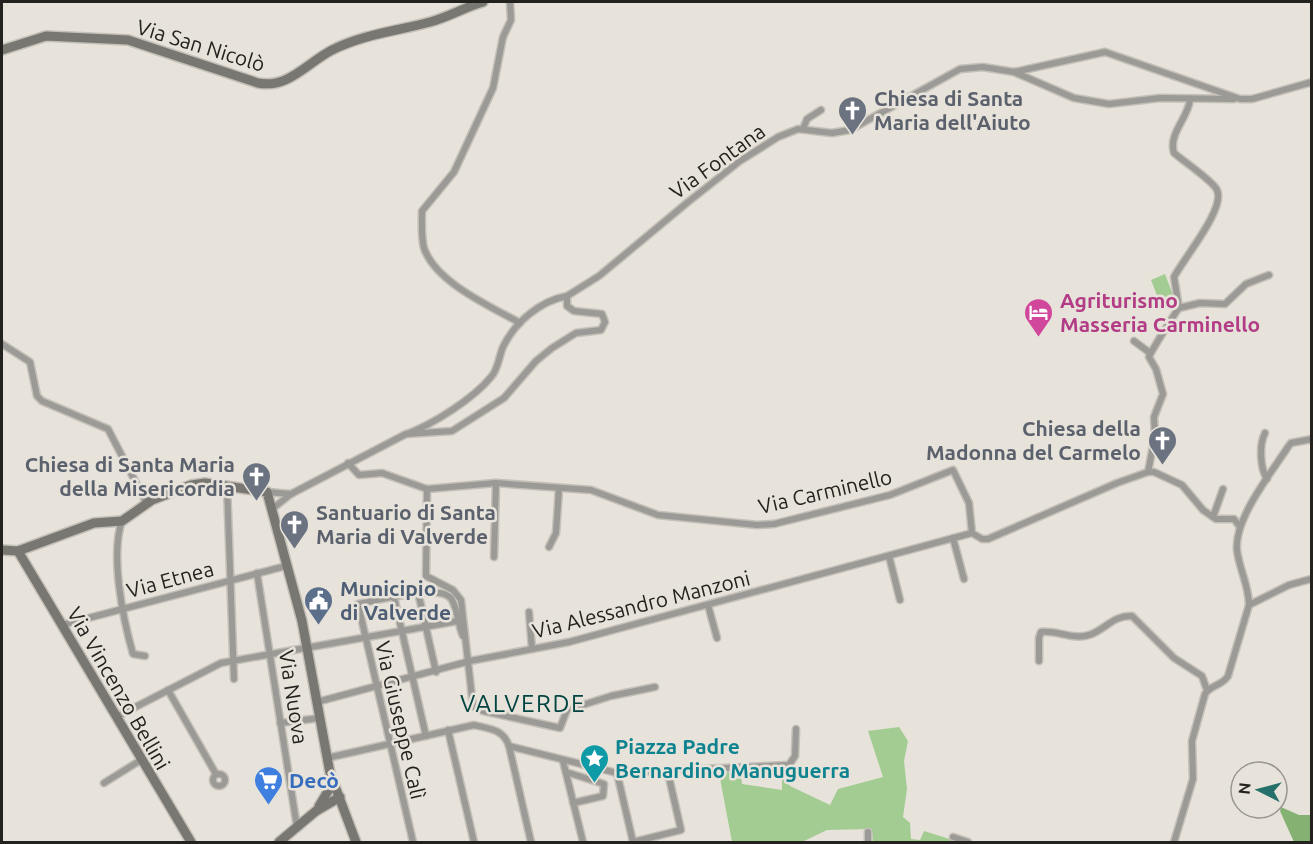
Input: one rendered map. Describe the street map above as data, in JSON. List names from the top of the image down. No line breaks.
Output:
{"streets":{"street":["Via San Nicolò","Via Fontana","Via Carminello","Via Etnea","Via Alessandro Manzoni","Via Vincenzo Bellini","Via Nuova","Via Giuseppe Calì"]},"crossings":[["Via Carminello","Via Alessandro Manzoni"],["Via Etnea","Via Vincenzo Bellini"],["Via Etnea","Via Nuova"],["Via Alessandro Manzoni","Via Giuseppe Calì"]],"districts":["VALVERDE"],"places":{"church":["Chiesa di Santa Maria dell'Aiuto","Chiesa della Madonna del Carmelo","Chiesa di Santa Maria della Misericordia","Santuario di Santa Maria di Valverde"],"hotel":["Agriturismo Masseria Carminello"],"public building":["Municipio di Valverde"],"place":["Piazza Padre Bernardino Manuguerra"],"supermarket":["Decò"]},"north":"left"}
